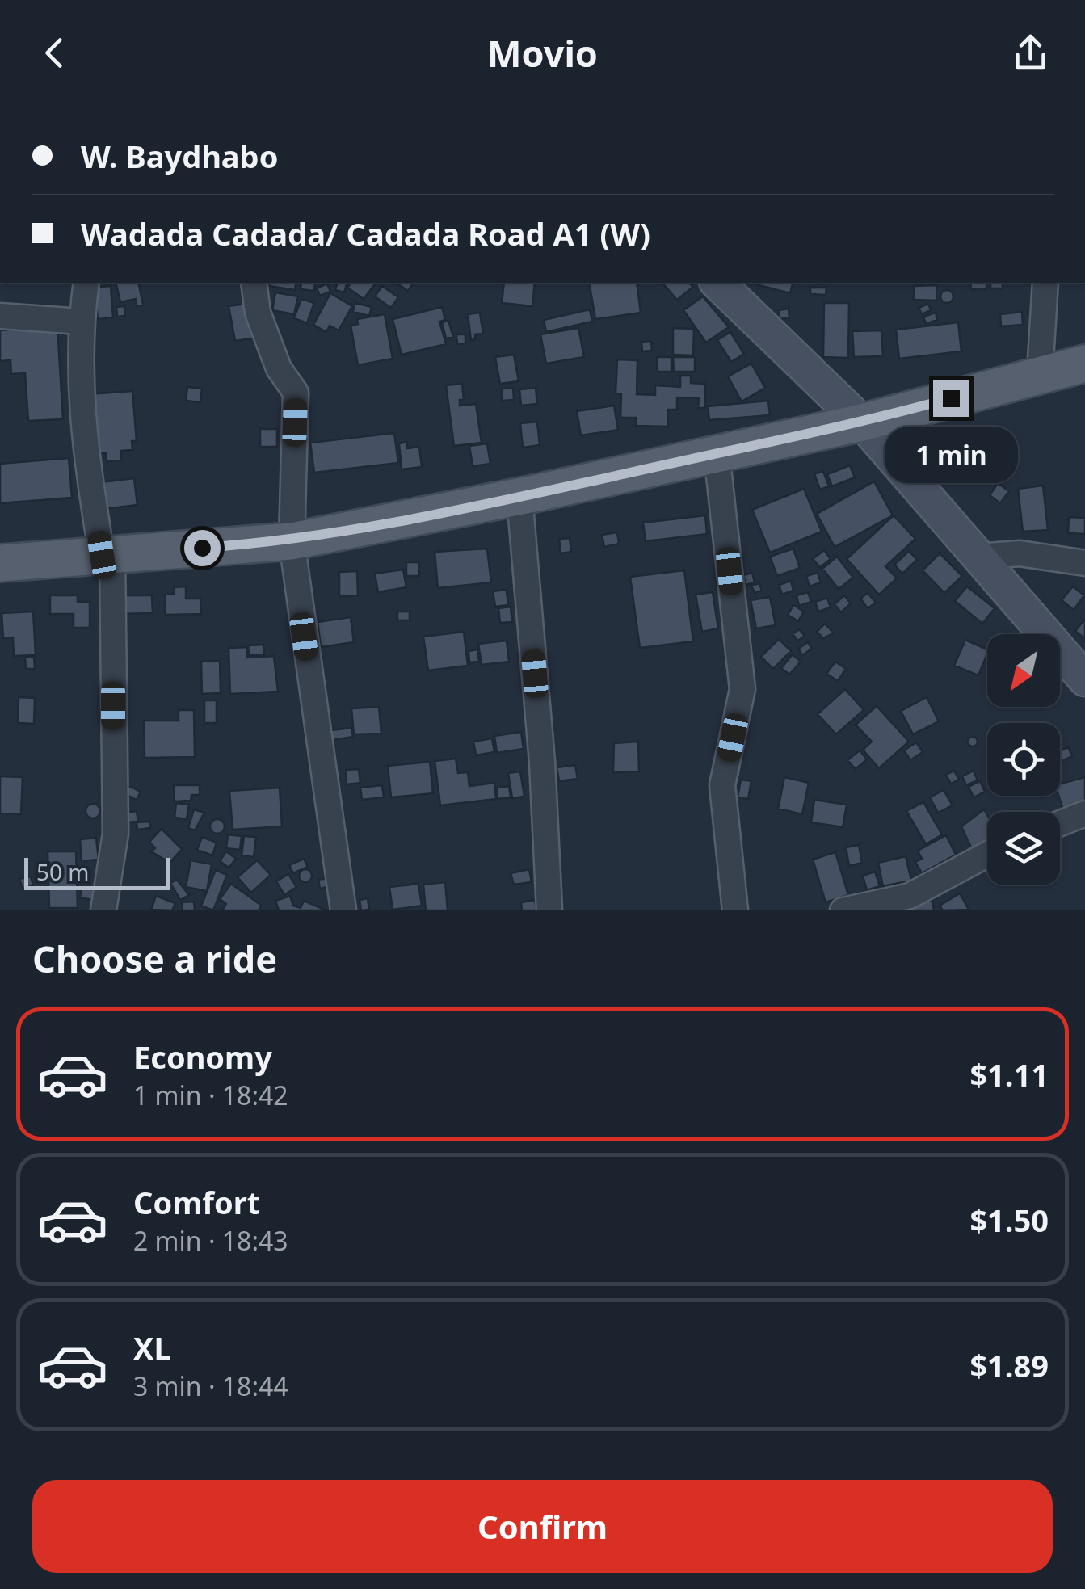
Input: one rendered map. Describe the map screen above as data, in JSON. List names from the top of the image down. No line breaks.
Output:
{"scale_bar":"50 m","north":"bottom left","page":{"header":"Movio","banner":["W. Baydhabo","Wadada Cadada/ Cadada Road A1 (W)"],"bubble":"1 min","scale":"50 m","heading":"Choose a ride","list":[{"name":"Economy","note":"1 min · 18:42","value":"$1.11"},{"name":"Comfort","note":"2 min · 18:43","value":"$1.50"},{"name":"XL","note":"3 min · 18:44","value":"$1.89"}],"buttons":"Confirm"}}
